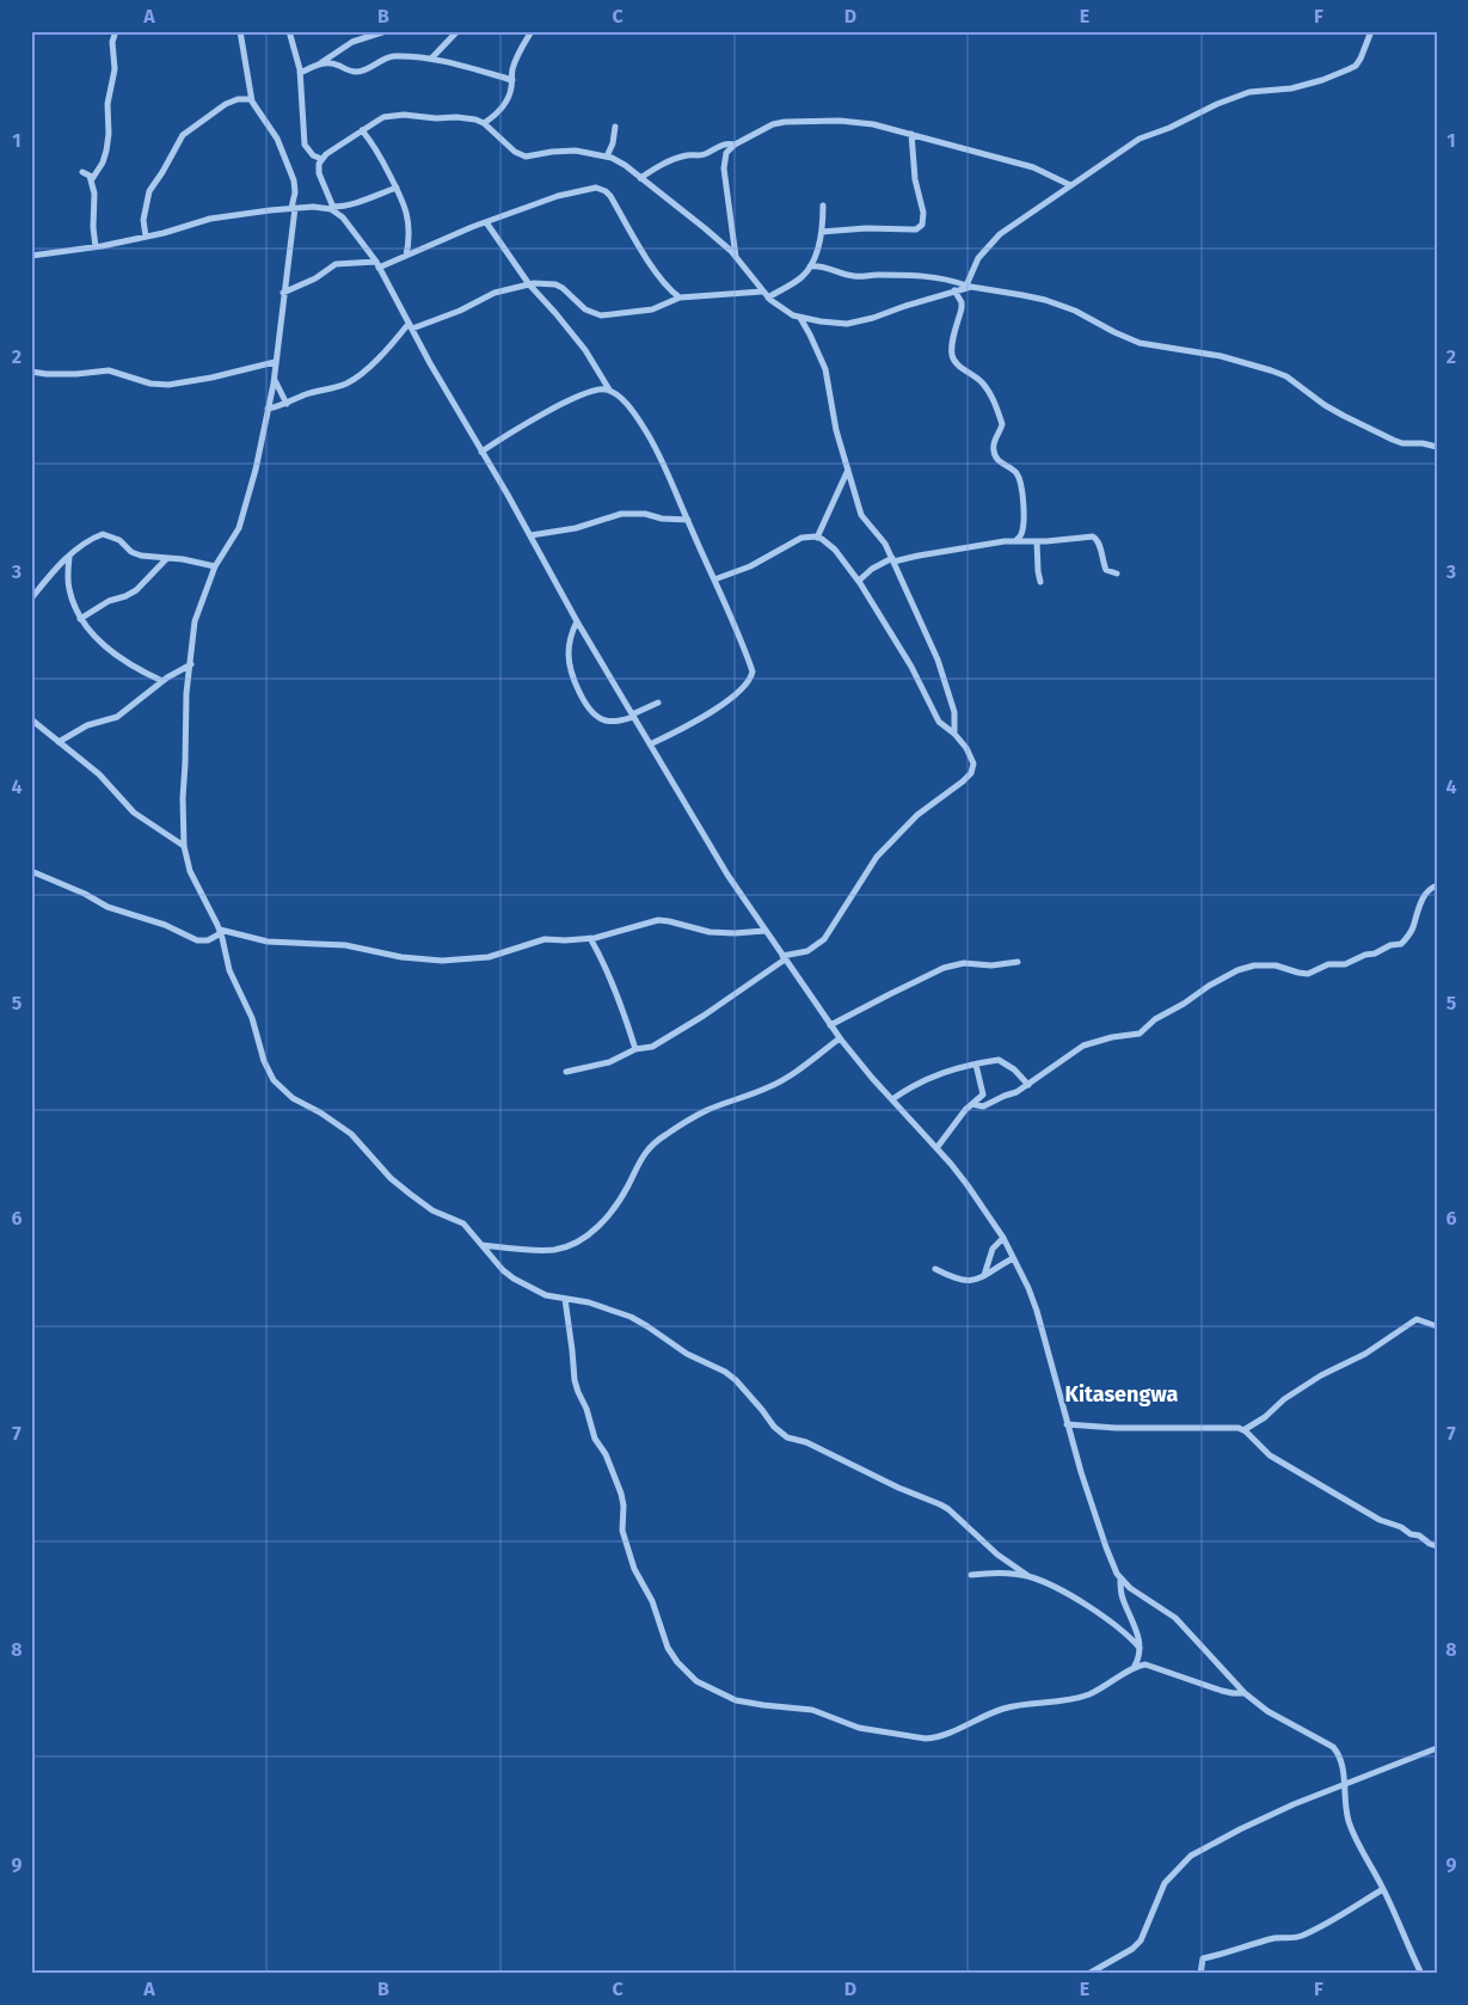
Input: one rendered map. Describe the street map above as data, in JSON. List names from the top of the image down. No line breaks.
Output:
{"districts":["Kitasengwa"],"grid":{"columns":["A","B","C","D","E","F"],"rows":["1","2","3","4","5","6","7","8","9"]}}
